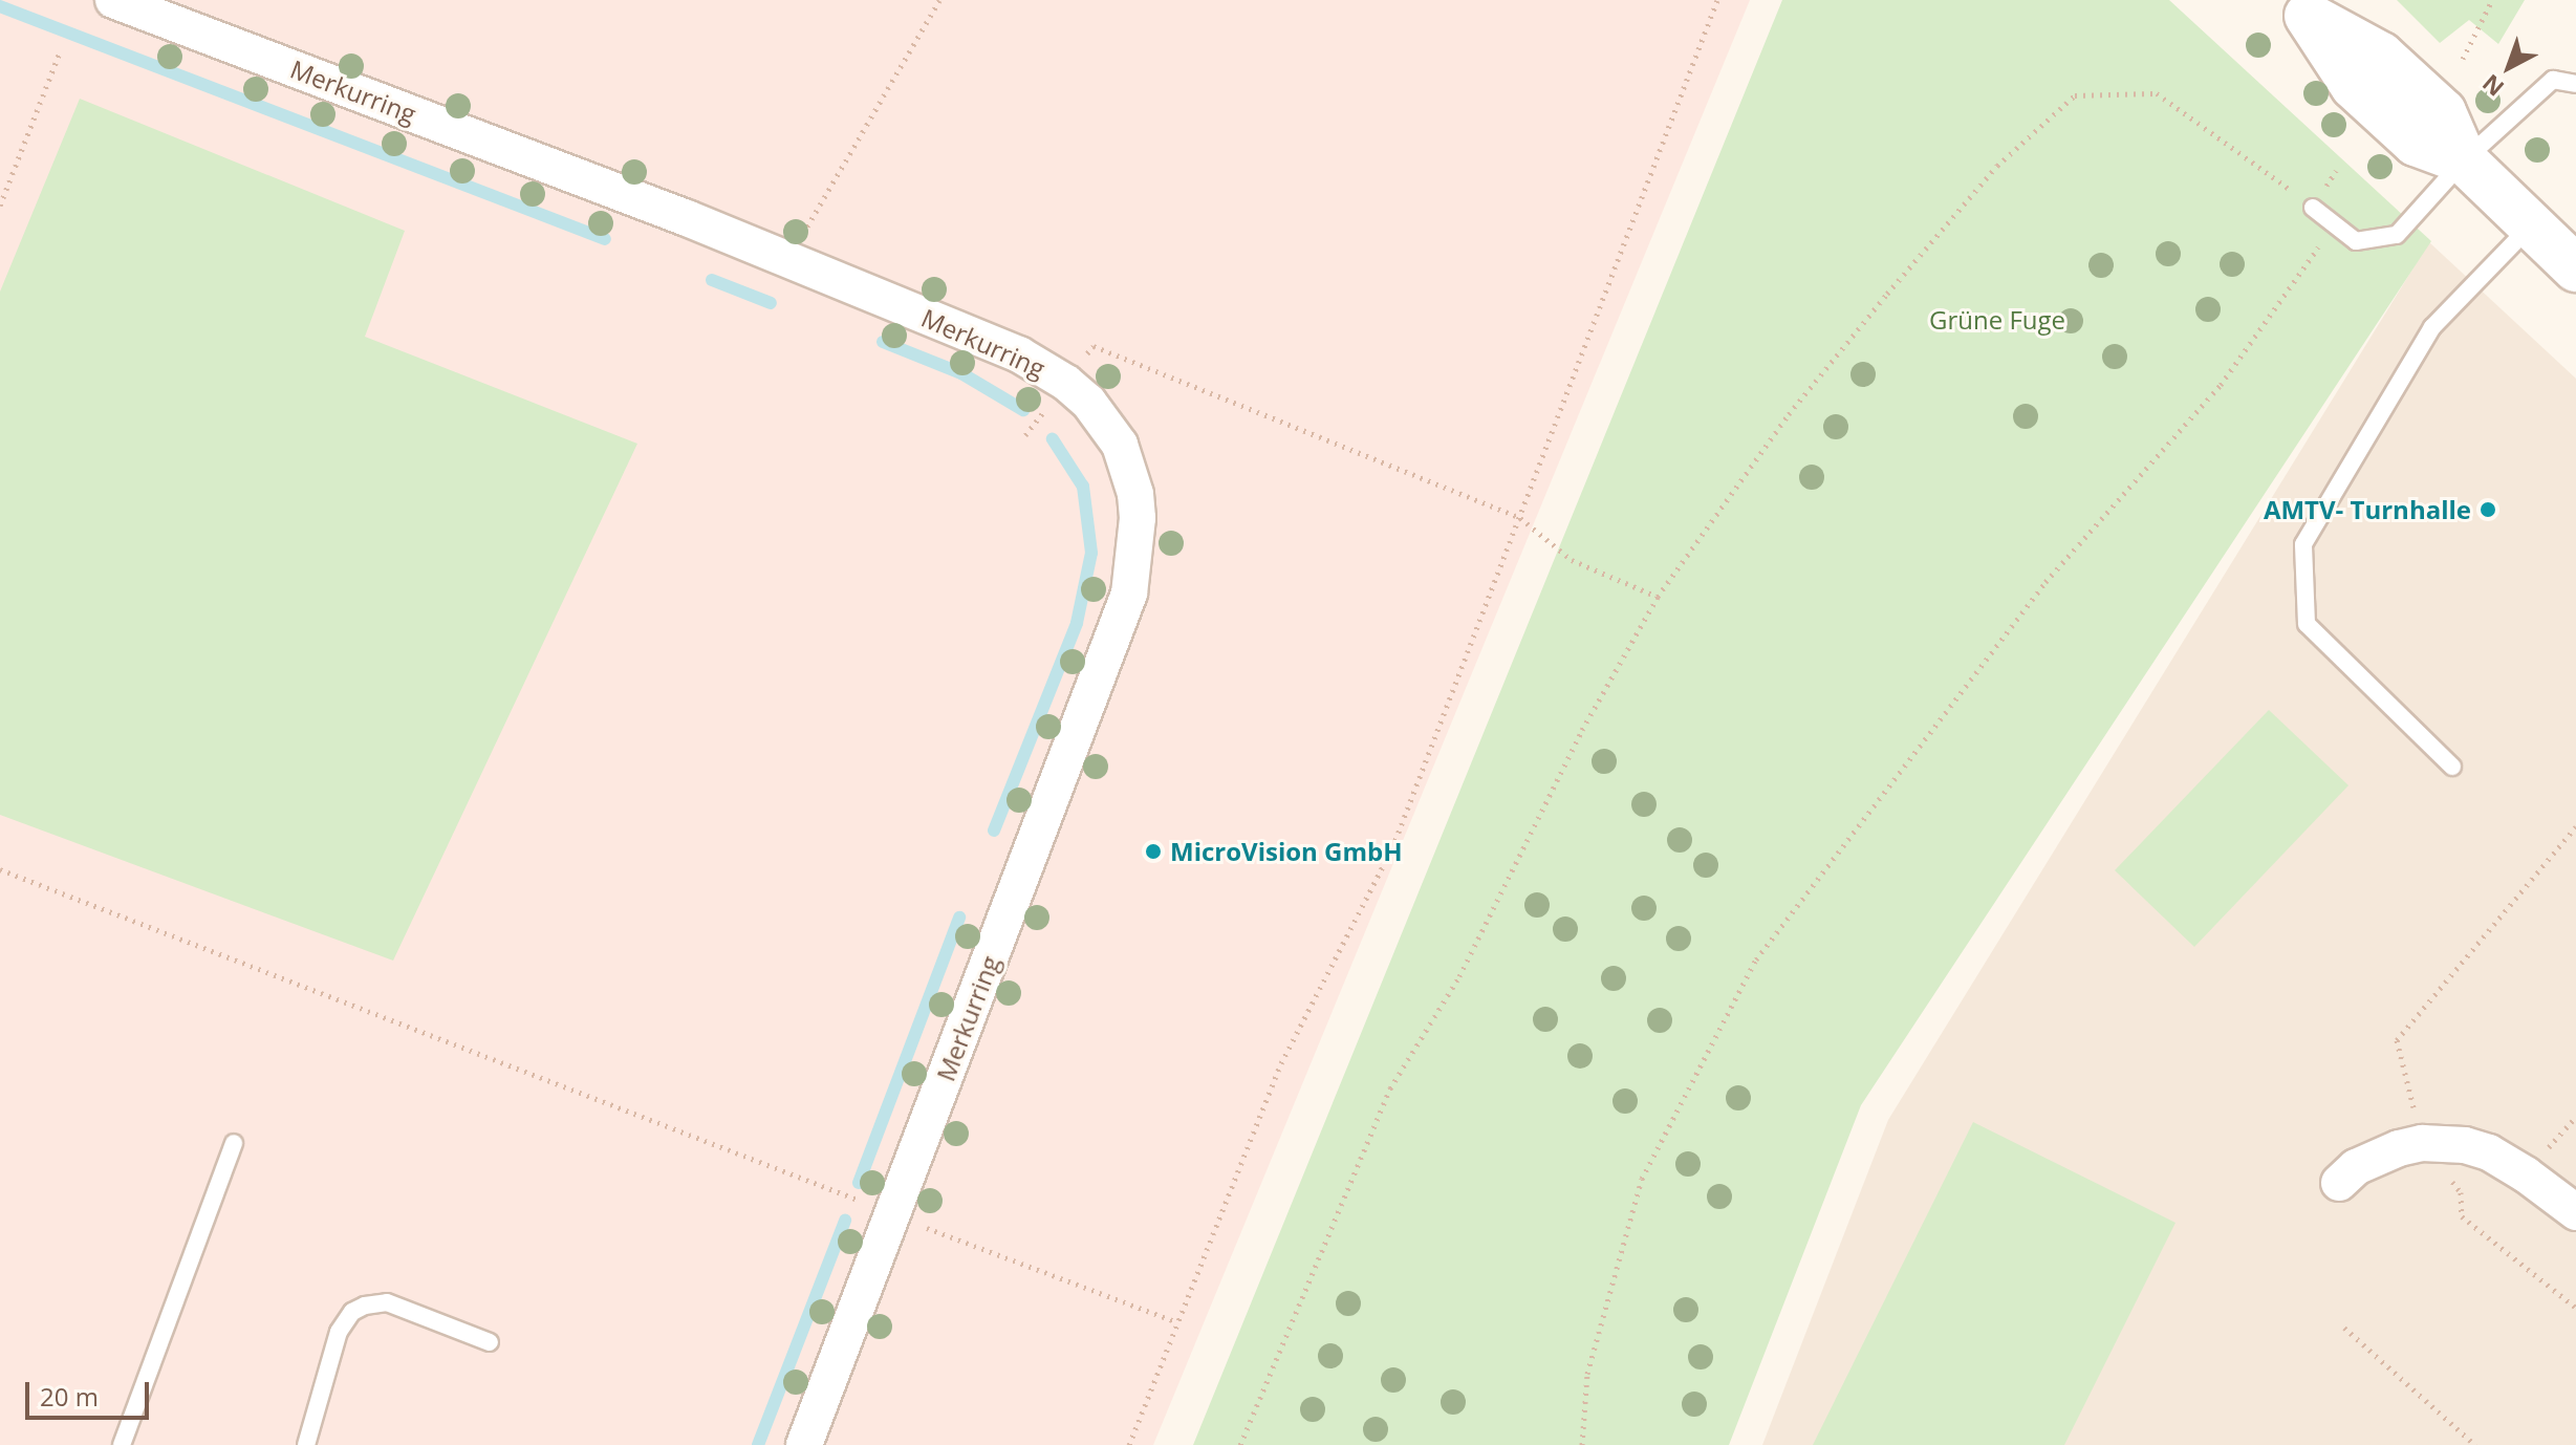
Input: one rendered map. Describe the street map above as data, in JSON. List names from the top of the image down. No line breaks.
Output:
{"streets":{"street":["Merkurring"]},"parks":["Grüne Fuge"],"places":["AMTV- Turnhalle","MicroVision GmbH"],"scale_bar":"20 m","north":"bottom left"}
